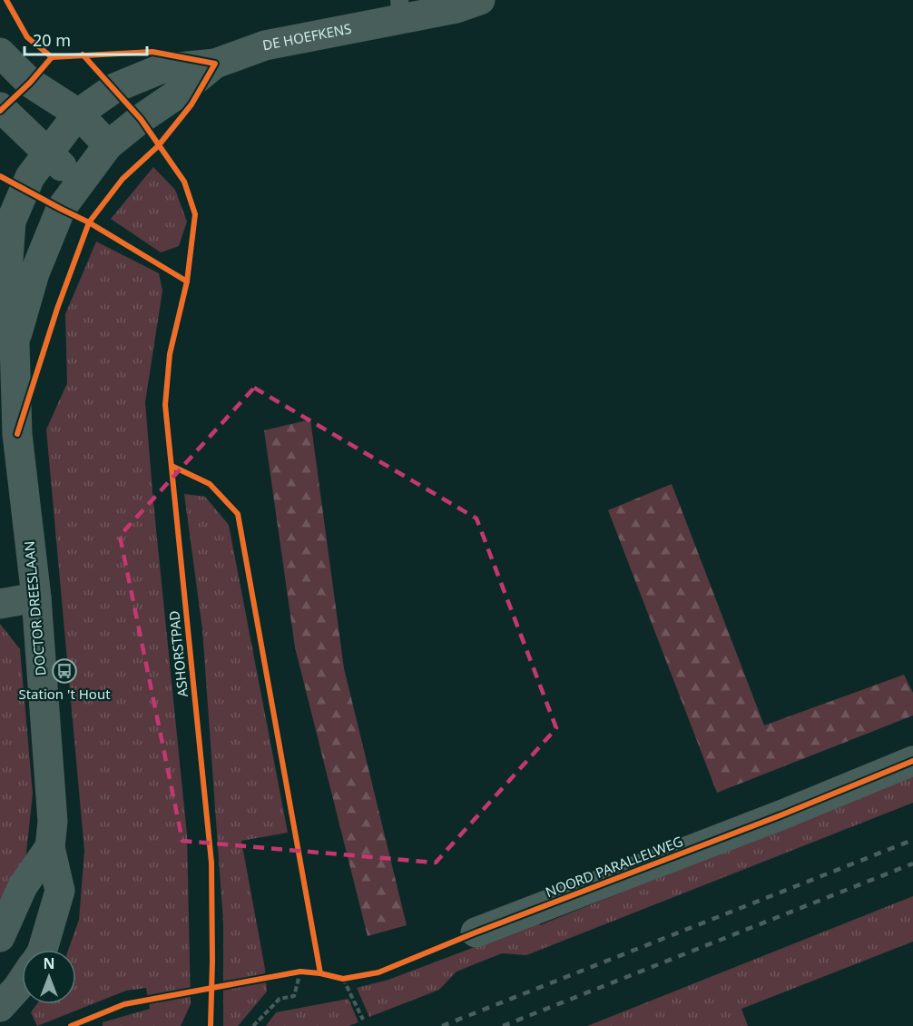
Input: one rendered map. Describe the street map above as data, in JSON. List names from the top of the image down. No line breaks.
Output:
{"streets":{"street":["DE HOEFKENS","DOCTOR DREESLAAN","NOORD PARALLELWEG"],"cycle path":["ASHORSTPAD"]},"crossings":[["DE HOEFKENS","DOCTOR DREESLAAN"]],"places":{"bus stop":["Station 't Hout"]},"scale_bar":"20 m","north":"top"}
